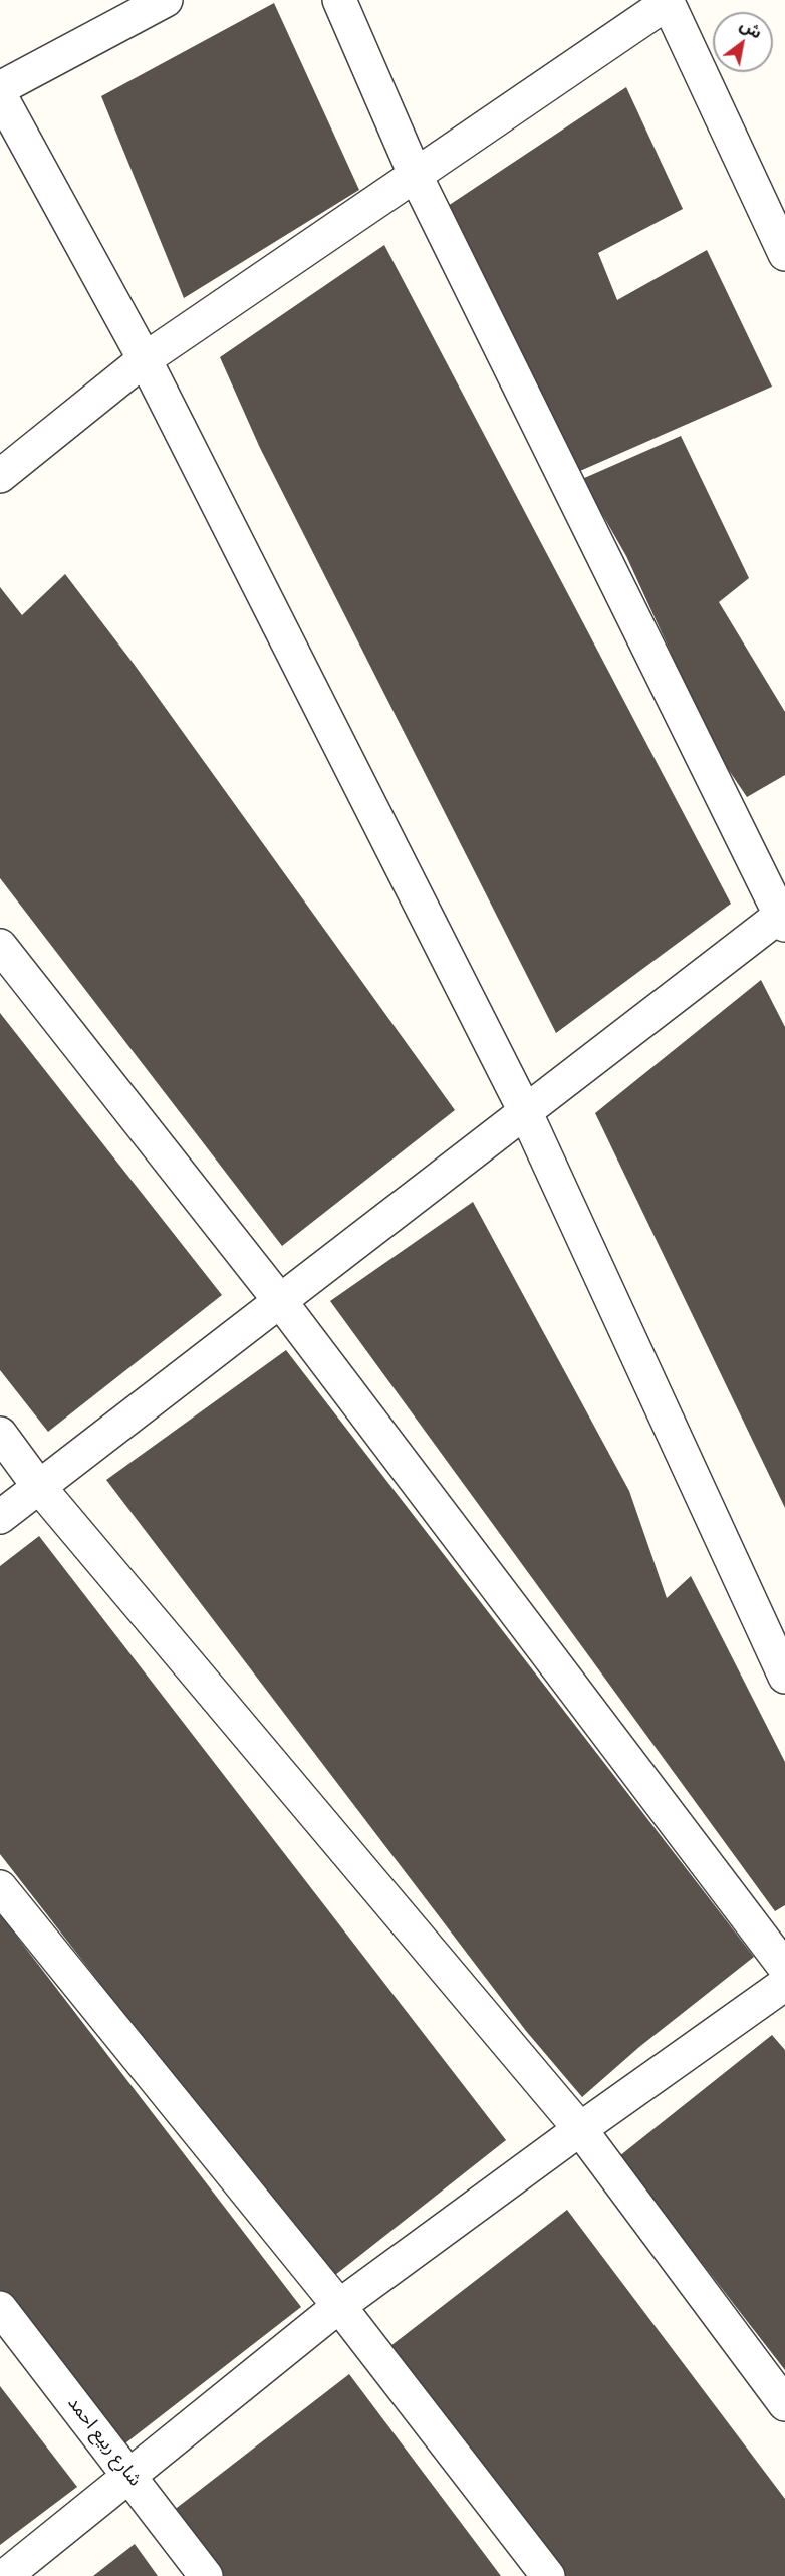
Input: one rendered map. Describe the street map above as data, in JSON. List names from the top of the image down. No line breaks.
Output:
{"streets":{"street":["شارع ربيع احمد"]},"north":"top right"}
